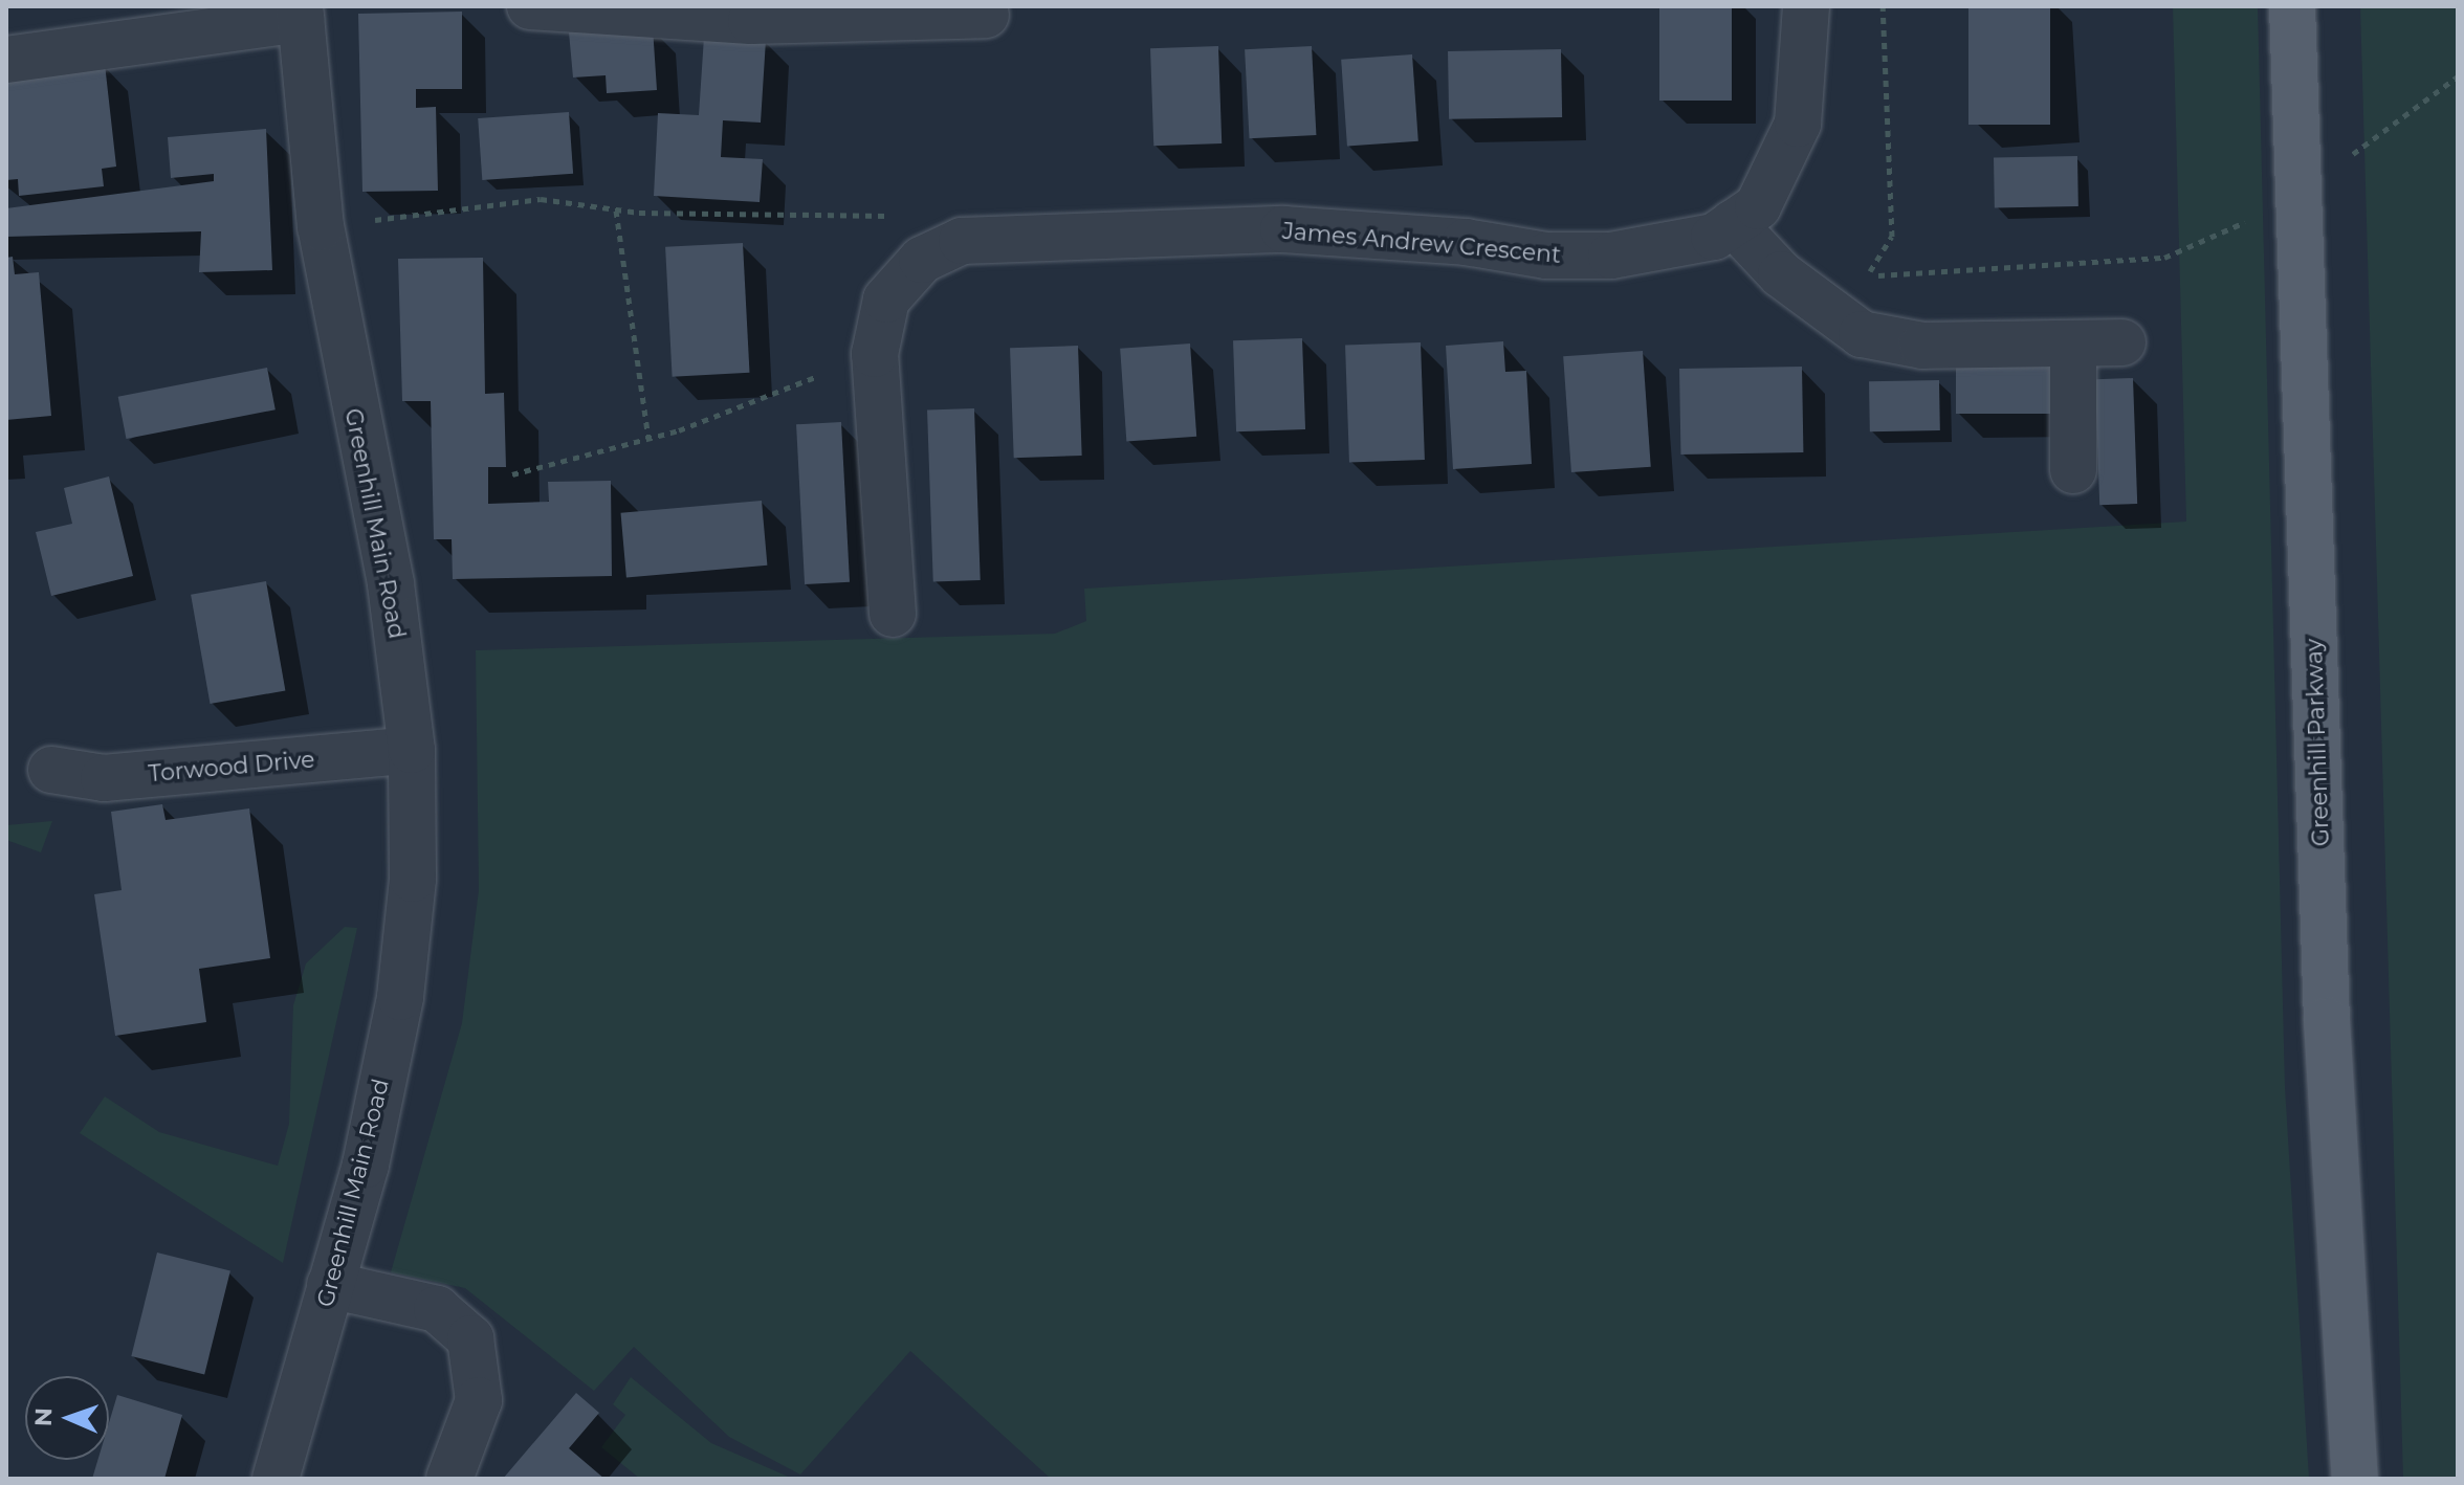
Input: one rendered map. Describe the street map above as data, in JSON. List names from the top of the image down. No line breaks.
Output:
{"streets":{"main road":["Greenhill Parkway"],"street":["James Andrew Crescent","Greenhill Main Road","Torwood Drive"]},"crossings":[["Greenhill Main Road","Torwood Drive"]],"north":"left"}
